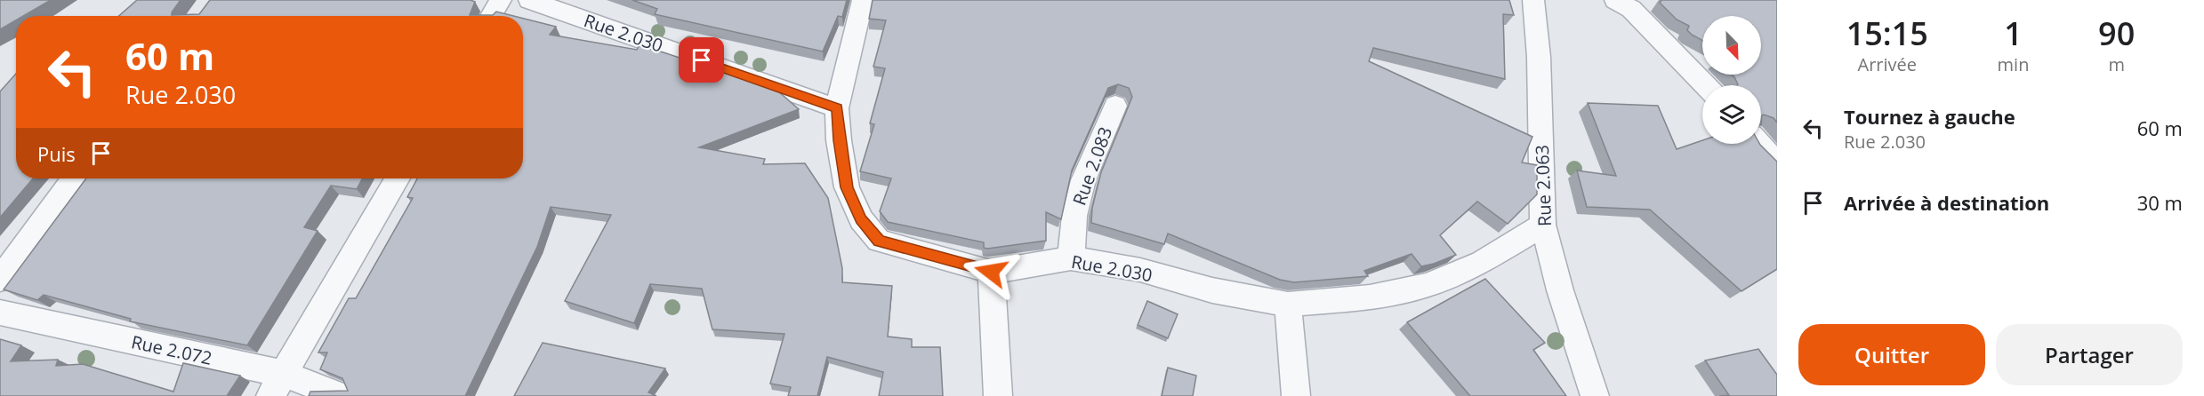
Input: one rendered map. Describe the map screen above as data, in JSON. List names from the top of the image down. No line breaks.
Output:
{"streets":{"street":["Rue 2.030","Rue 2.083","Rue 2.063","Rue 2.072"]},"crossings":[["Rue 2.030","Rue 2.083"],["Rue 2.030","Rue 2.063"]],"north":"bottom right","page":{"eta":["15:15","Arrivée","1","min","90","m"],"turn":["60 m","Rue 2.030"],"list":[{"name":"Tournez à gauche","note":"Rue 2.030","value":"60 m"},{"name":"Arrivée à destination","value":"30 m"}],"then":"Puis","buttons":["Quitter","Partager"]}}
